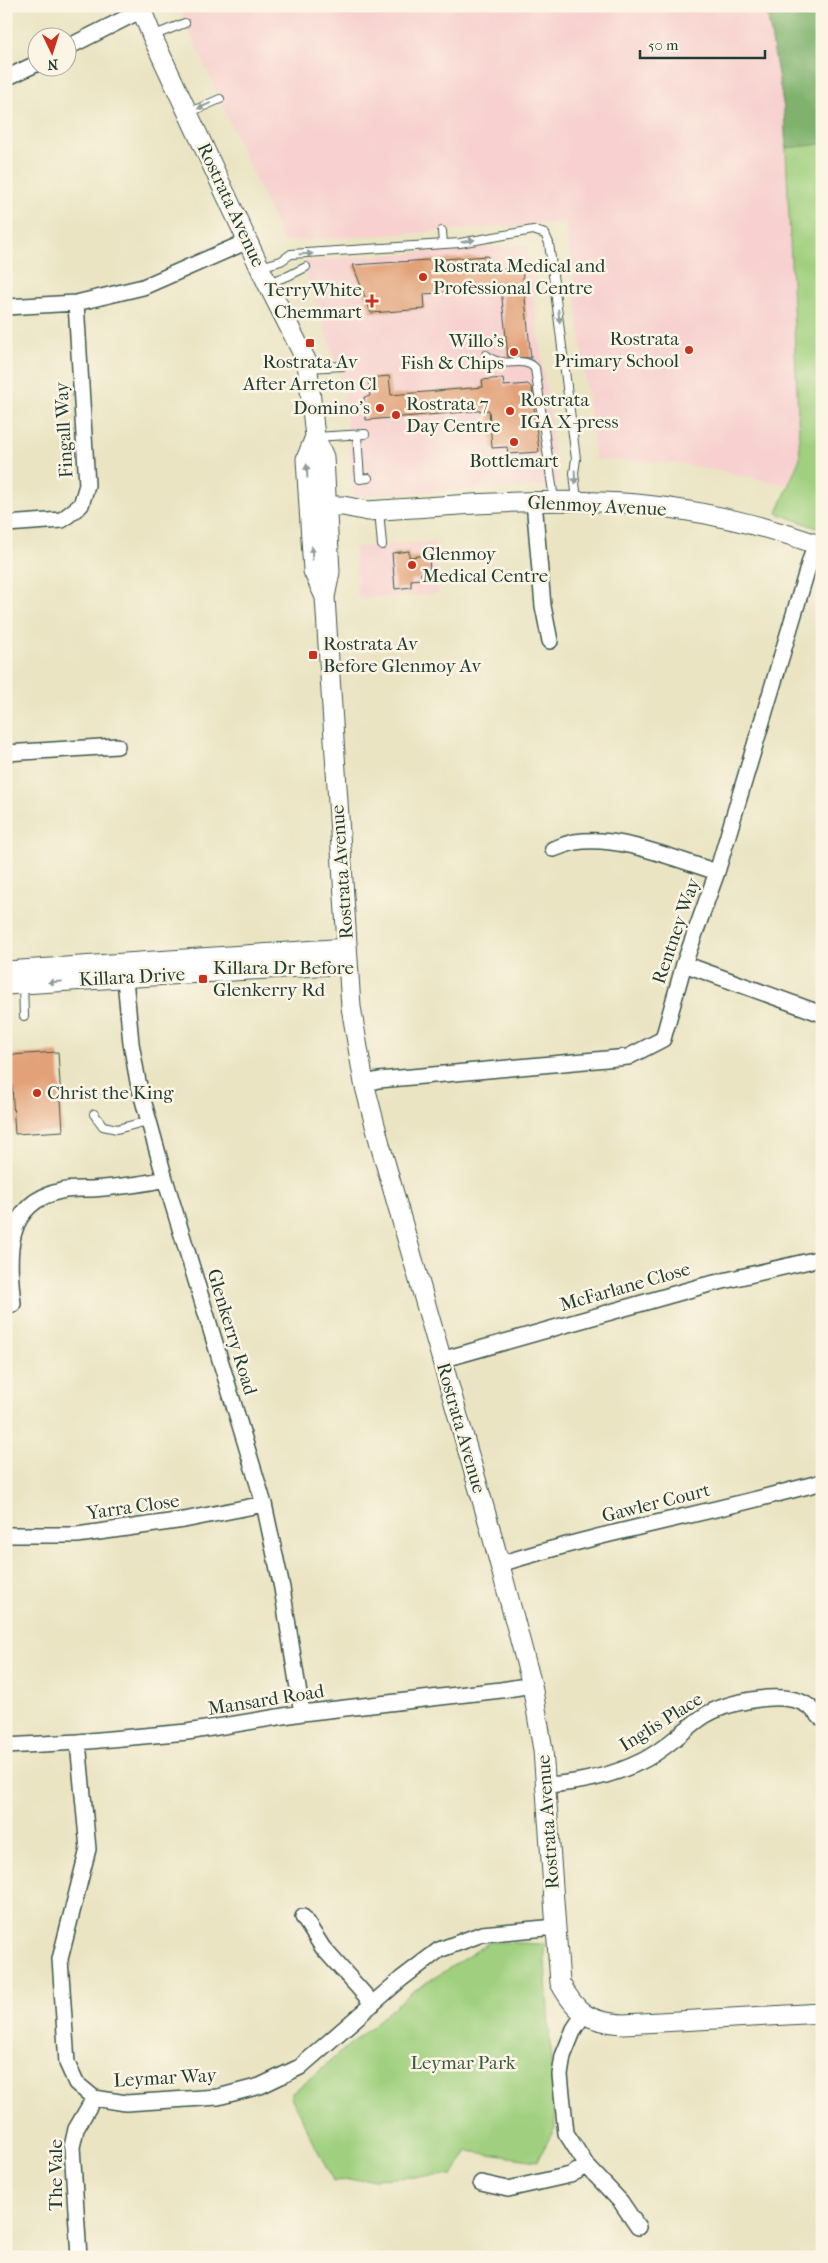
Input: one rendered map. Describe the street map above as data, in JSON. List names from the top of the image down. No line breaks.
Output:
{"streets":{"street":["Rostrata Avenue","Fingall Way","Glenmoy Avenue","Rentney Way","Killara Drive","McFarlane Close","Glenkerry Road","Gawler Court","Yarra Close","Mansard Road","Inglis Place","Leymar Way","The Vale"]},"crossings":[["Rostrata Avenue","Glenmoy Avenue"],["Rostrata Avenue","Rentney Way"],["Rostrata Avenue","Killara Drive"],["Rostrata Avenue","McFarlane Close"],["Rostrata Avenue","Gawler Court"],["Rostrata Avenue","Mansard Road"],["Rostrata Avenue","Inglis Place"],["Rostrata Avenue","Leymar Way"],["Glenmoy Avenue","Rentney Way"],["Killara Drive","Glenkerry Road"],["Glenkerry Road","Yarra Close"],["Glenkerry Road","Mansard Road"],["Mansard Road","Leymar Way"],["Leymar Way","The Vale"]],"parks":["Leymar Park"],"places":{"other":["Rostrata Medical and Professional Centre","Rostrata Primary School","Willo's Fish & Chips","Domino's","Rostrata IGA X-press","Rostrata 7 Day Centre","Bottlemart","Glenmoy Medical Centre","Christ the King"],"health":["TerryWhite Chemmart"],"transit":["Rostrata Av After Arreton Cl","Rostrata Av Before Glenmoy Av","Killara Dr Before Glenkerry Rd"]},"scale_bar":"50 m","north":"bottom"}
